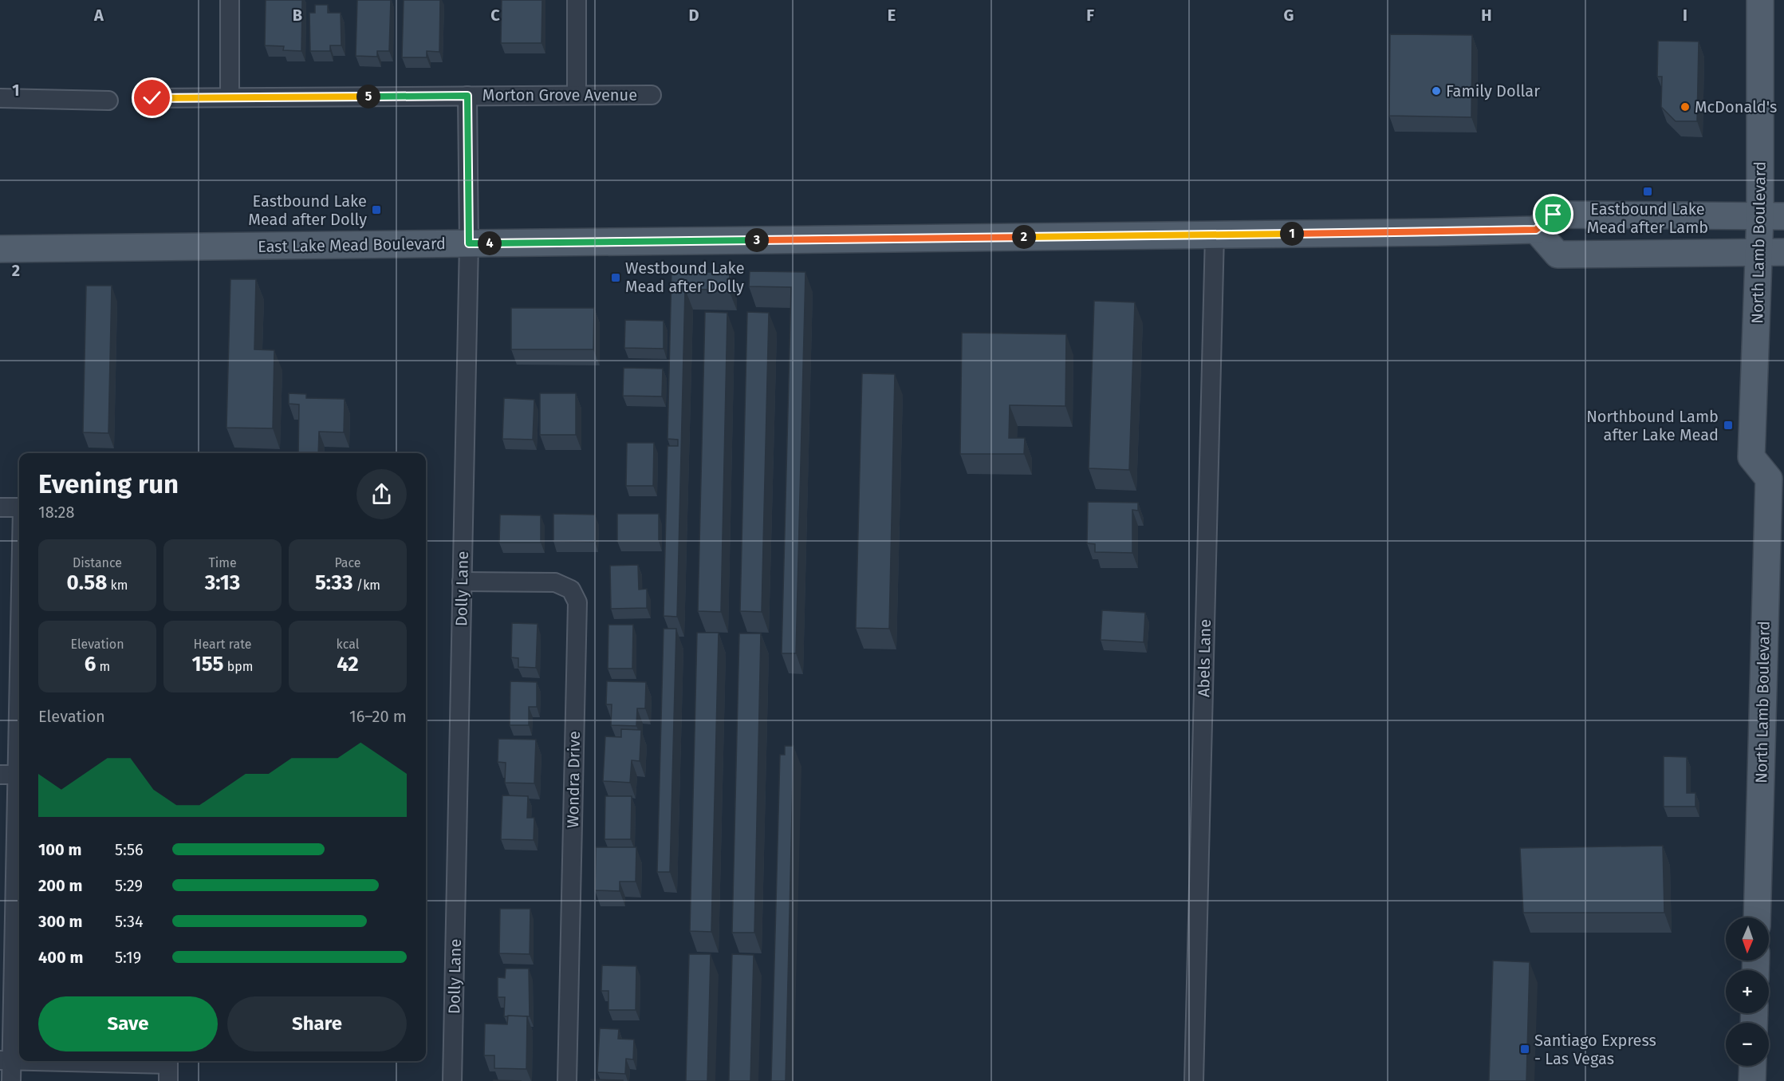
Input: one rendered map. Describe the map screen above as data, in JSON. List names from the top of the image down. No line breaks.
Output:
{"streets":{"main road":["North Lamb Boulevard","East Lake Mead Boulevard"],"street":["Morton Grove Avenue","Dolly Lane","Abels Lane","Wondra Drive"]},"crossings":[["Morton Grove Avenue","Dolly Lane"],["East Lake Mead Boulevard","Dolly Lane"],["East Lake Mead Boulevard","Abels Lane"],["Dolly Lane","Wondra Drive"]],"places":{"other":["Family Dollar","McDonald's"],"transit":["Eastbound Lake Mead after Lamb","Eastbound Lake Mead after Dolly","Westbound Lake Mead after Dolly","Northbound Lamb after Lake Mead","Santiago Express - Las Vegas"]},"north":"bottom","page":{"pins":["5","1","2","3","4"],"heading":["Evening run","18:28"],"stats":[["Distance","0.58 km"],["Time","3:13"],["Pace","5:33 /km"],["Elevation","6 m"],["Heart rate","155 bpm"],["kcal","42"]],"chart":["Elevation","16–20 m"],"list":[{"name":"100 m","note":"5:56"},{"name":"200 m","note":"5:29"},{"name":"300 m","note":"5:34"},{"name":"400 m","note":"5:19"}],"map_buttons":["+","−"],"buttons":["Save","Share"]},"grid":{"columns":["A","B","C","D","E","F","G","H","I"],"rows":["1","2"]}}
